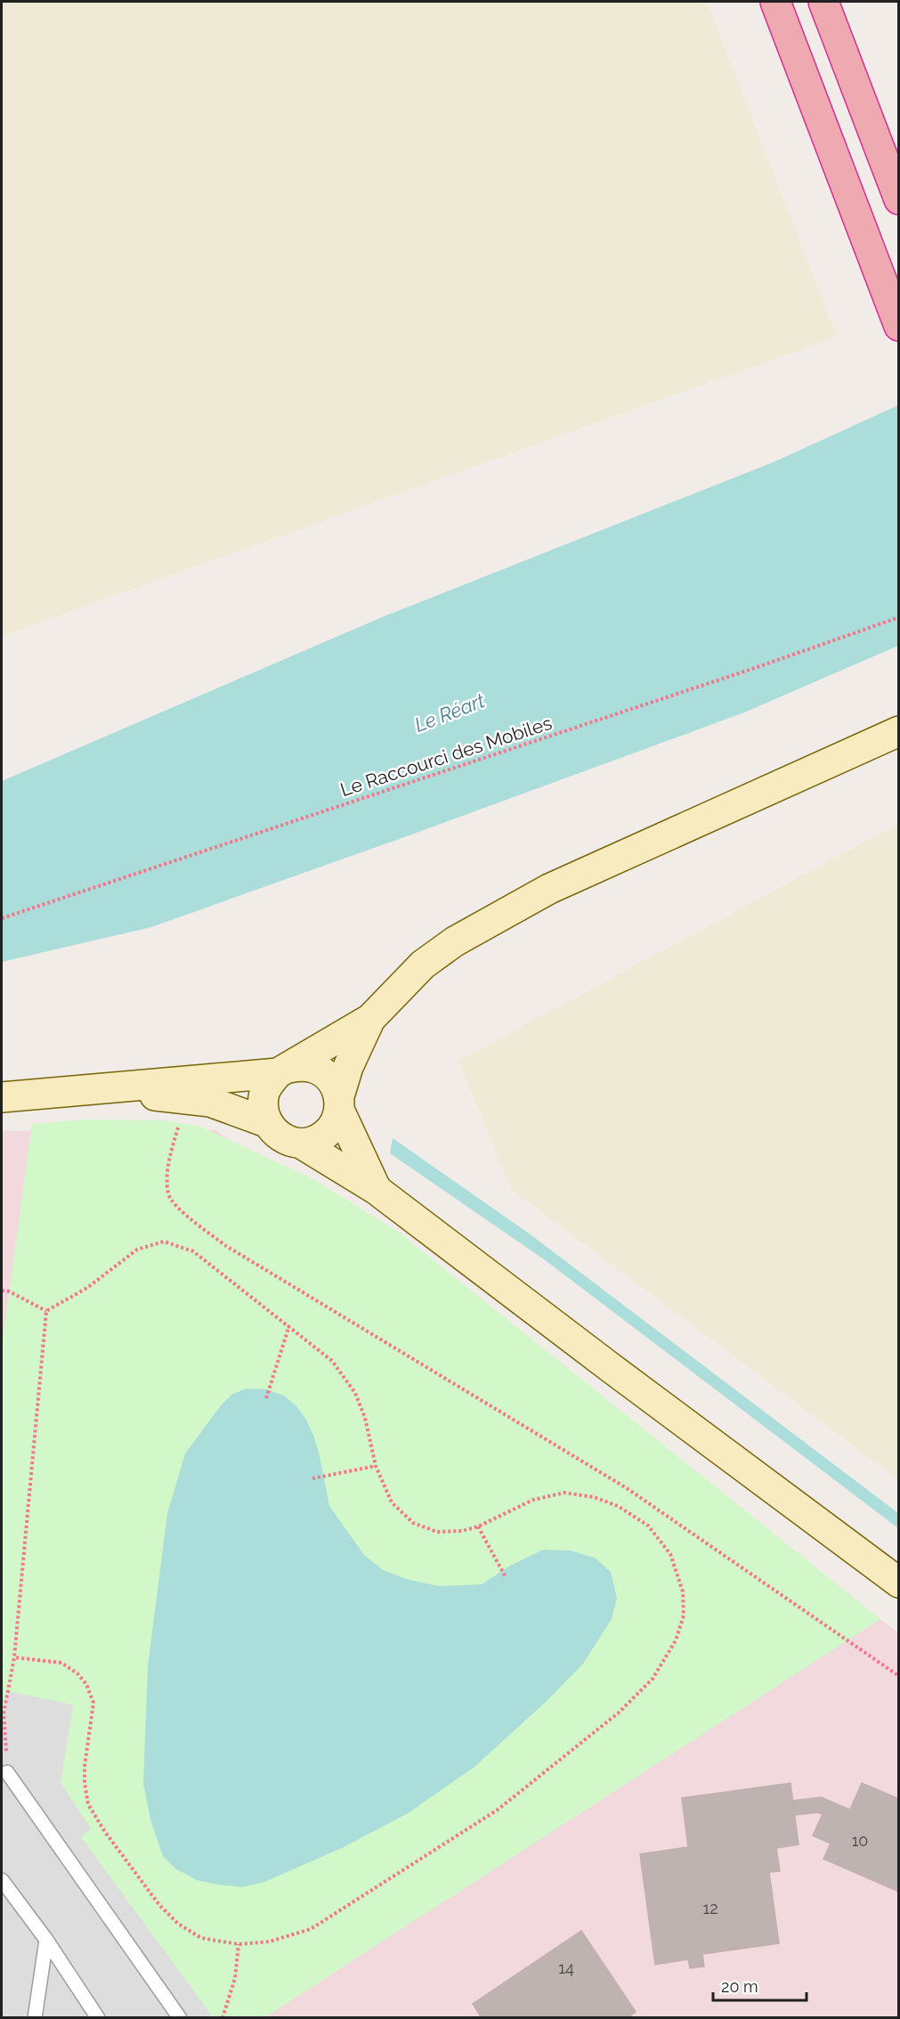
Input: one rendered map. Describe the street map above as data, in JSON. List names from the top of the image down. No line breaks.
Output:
{"streets":{"path":["Le Raccourci des Mobiles"]},"water":["Le Réart"],"house_numbers":["10","12","14"],"scale_bar":"20 m"}
